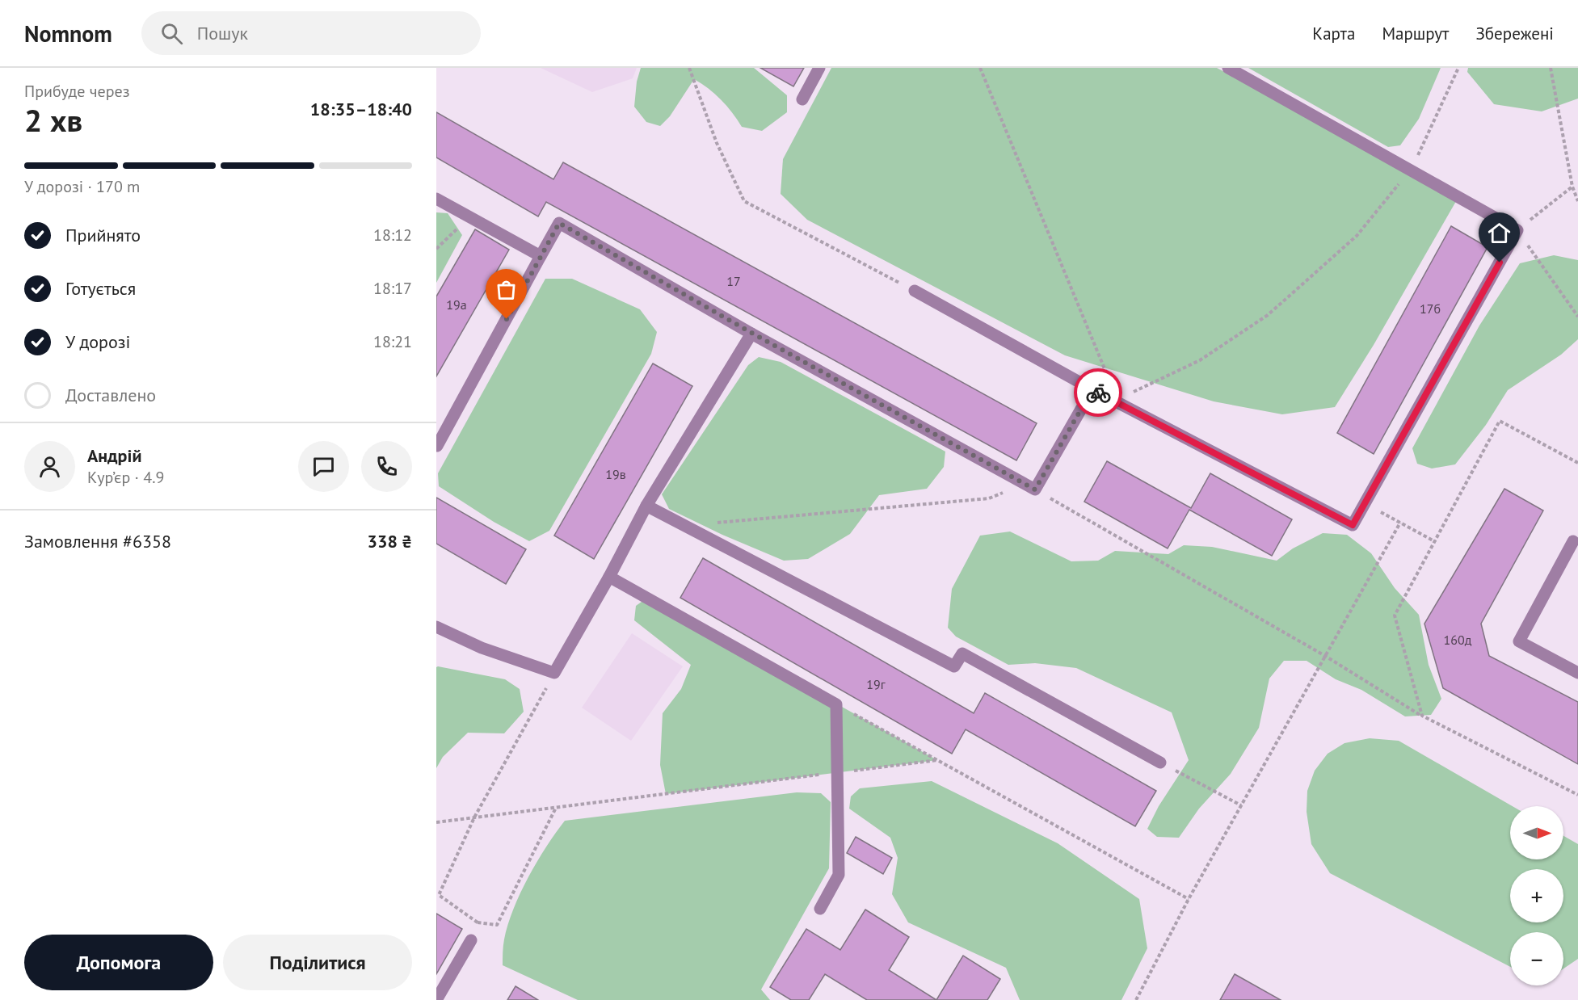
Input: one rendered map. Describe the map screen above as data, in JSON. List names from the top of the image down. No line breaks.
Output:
{"house_numbers":["17","19а","17б","19в","160д","19г"],"north":"right","page":{"header":"Nomnom","search":"Пошук","nav":["Карта","Маршрут","Збережені"],"heading":["2 хв","Прибуде через","18:35–18:40"],"panel":["Андрій","Кур’єр · 4.9","Замовлення #6358","338 ₴"],"bar":"У дорозі · 170 m","list":[["Прийнято","18:12"],["Готується","18:17"],["У дорозі","18:21"],"Доставлено"],"map_buttons":["+","−"],"buttons":["Допомога","Поділитися"]}}
